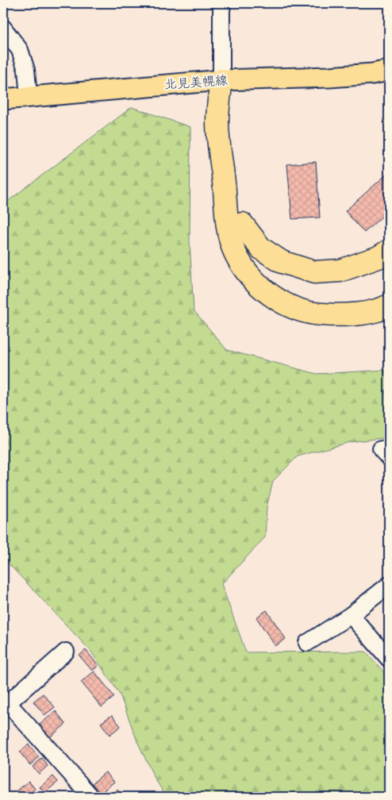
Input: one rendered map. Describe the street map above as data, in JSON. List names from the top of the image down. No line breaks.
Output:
{"streets":{"main road":["北見美幌線"]}}
